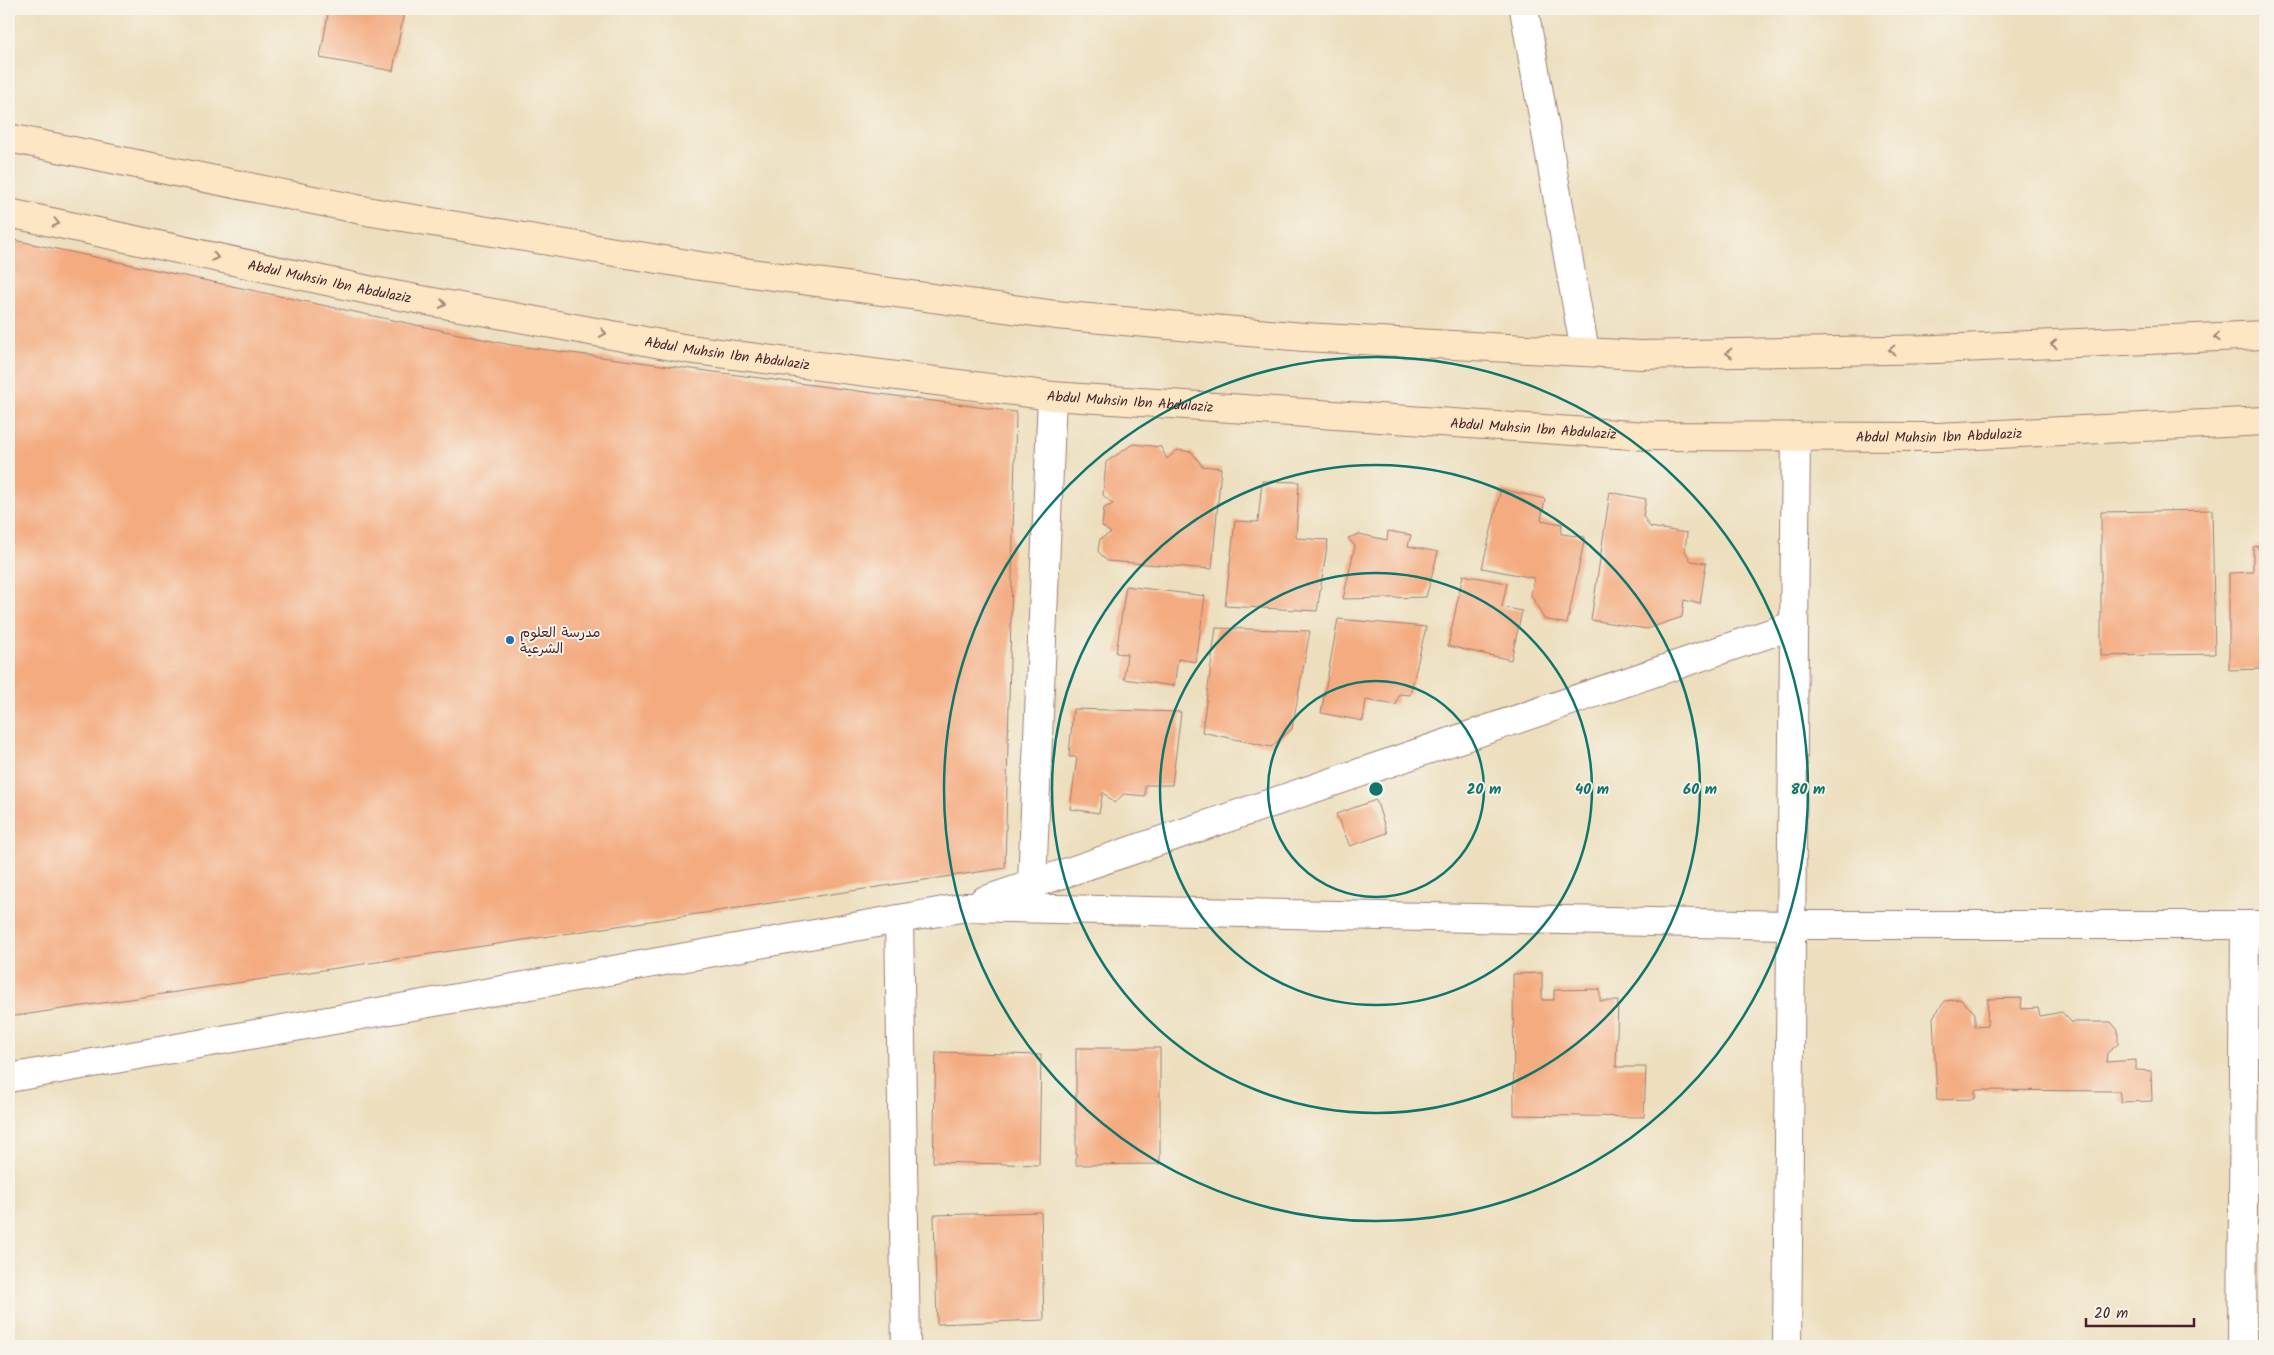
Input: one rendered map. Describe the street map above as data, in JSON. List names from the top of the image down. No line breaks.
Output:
{"streets":{"main road":["Abdul Muhsin Ibn Abdulaziz"]},"places":["مدرسة العلوم الشرعية"],"scale_bar":"20 m","rings":["20 m","40 m","60 m","80 m"]}
